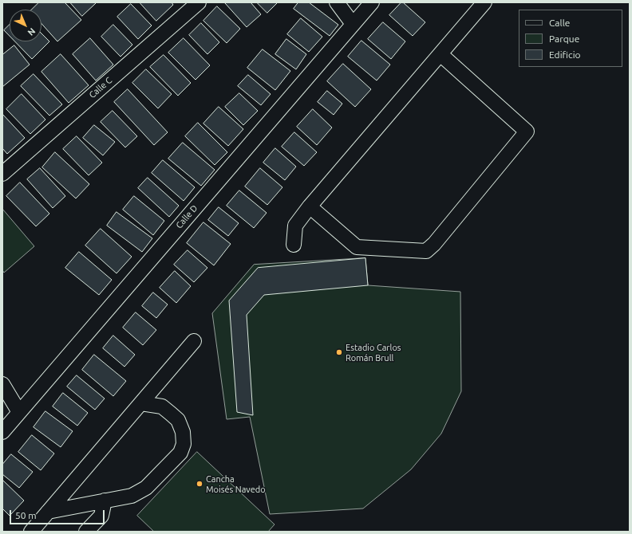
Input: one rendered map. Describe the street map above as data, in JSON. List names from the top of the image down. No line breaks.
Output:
{"streets":{"street":["Calle C","Calle D"]},"places":["Estadio Carlos Román Brull","Cancha Moisés Navedo"],"legend":["Calle","Parque","Edificio"],"scale_bar":"50 m","north":"bottom right"}
